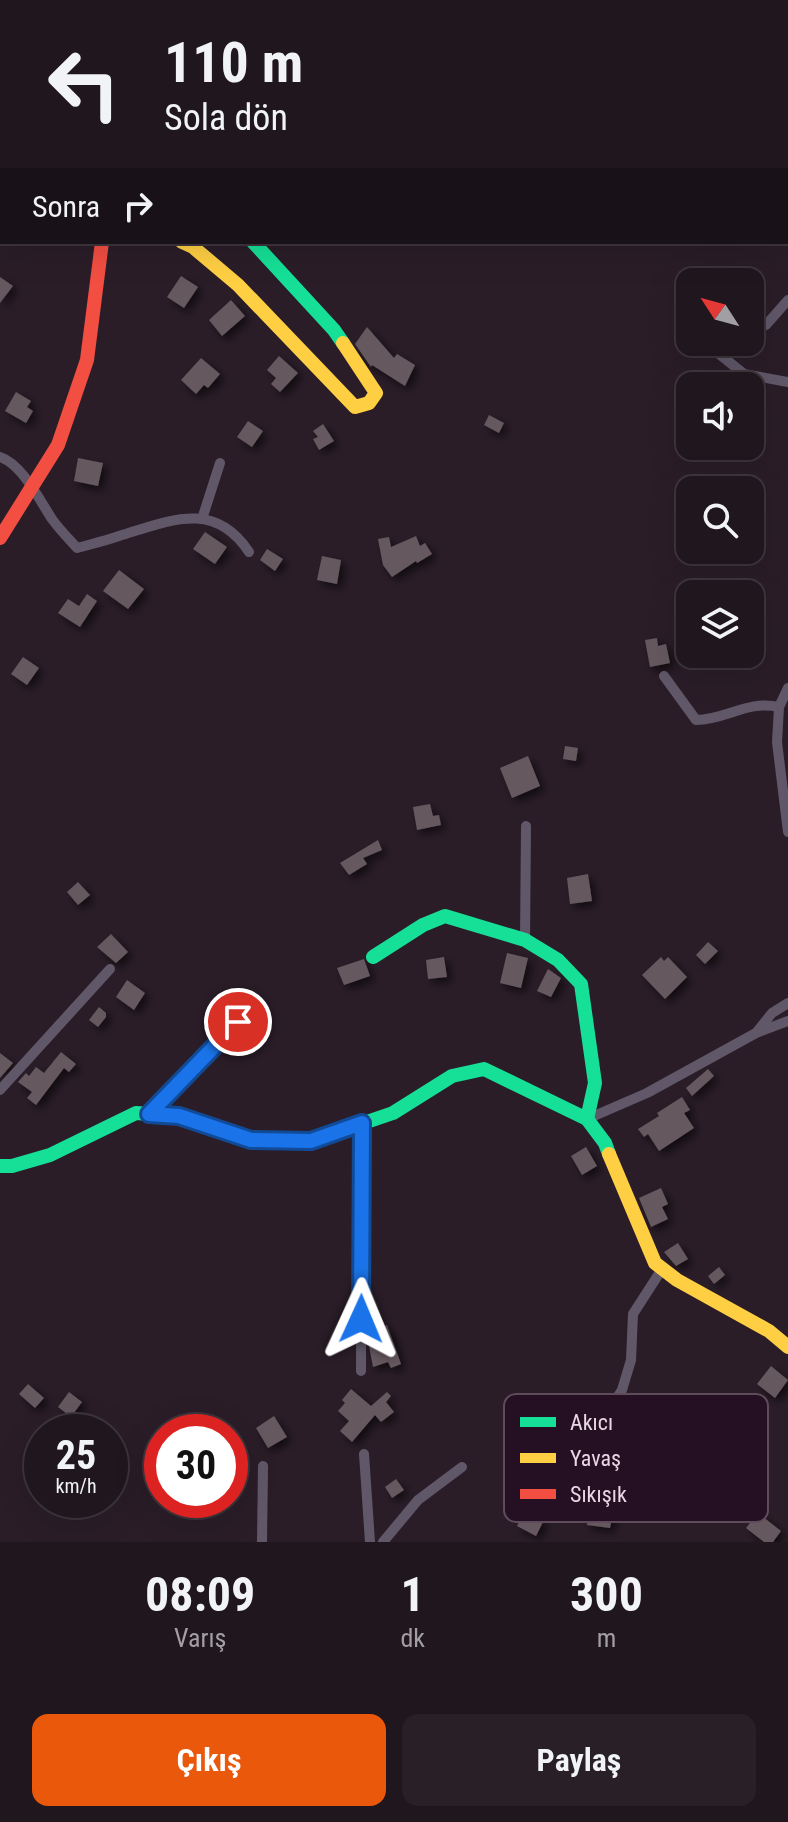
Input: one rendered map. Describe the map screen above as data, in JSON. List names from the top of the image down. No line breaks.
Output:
{"legend":["Akıcı","Yavaş","Sıkışık"],"north":"top left","page":{"turn":["110 m","Sola dön"],"then":"Sonra","speed":"25 km/h","limit":"30","eta":["08:09","Varış","1","dk","300","m"],"buttons":["Çıkış","Paylaş"]}}
